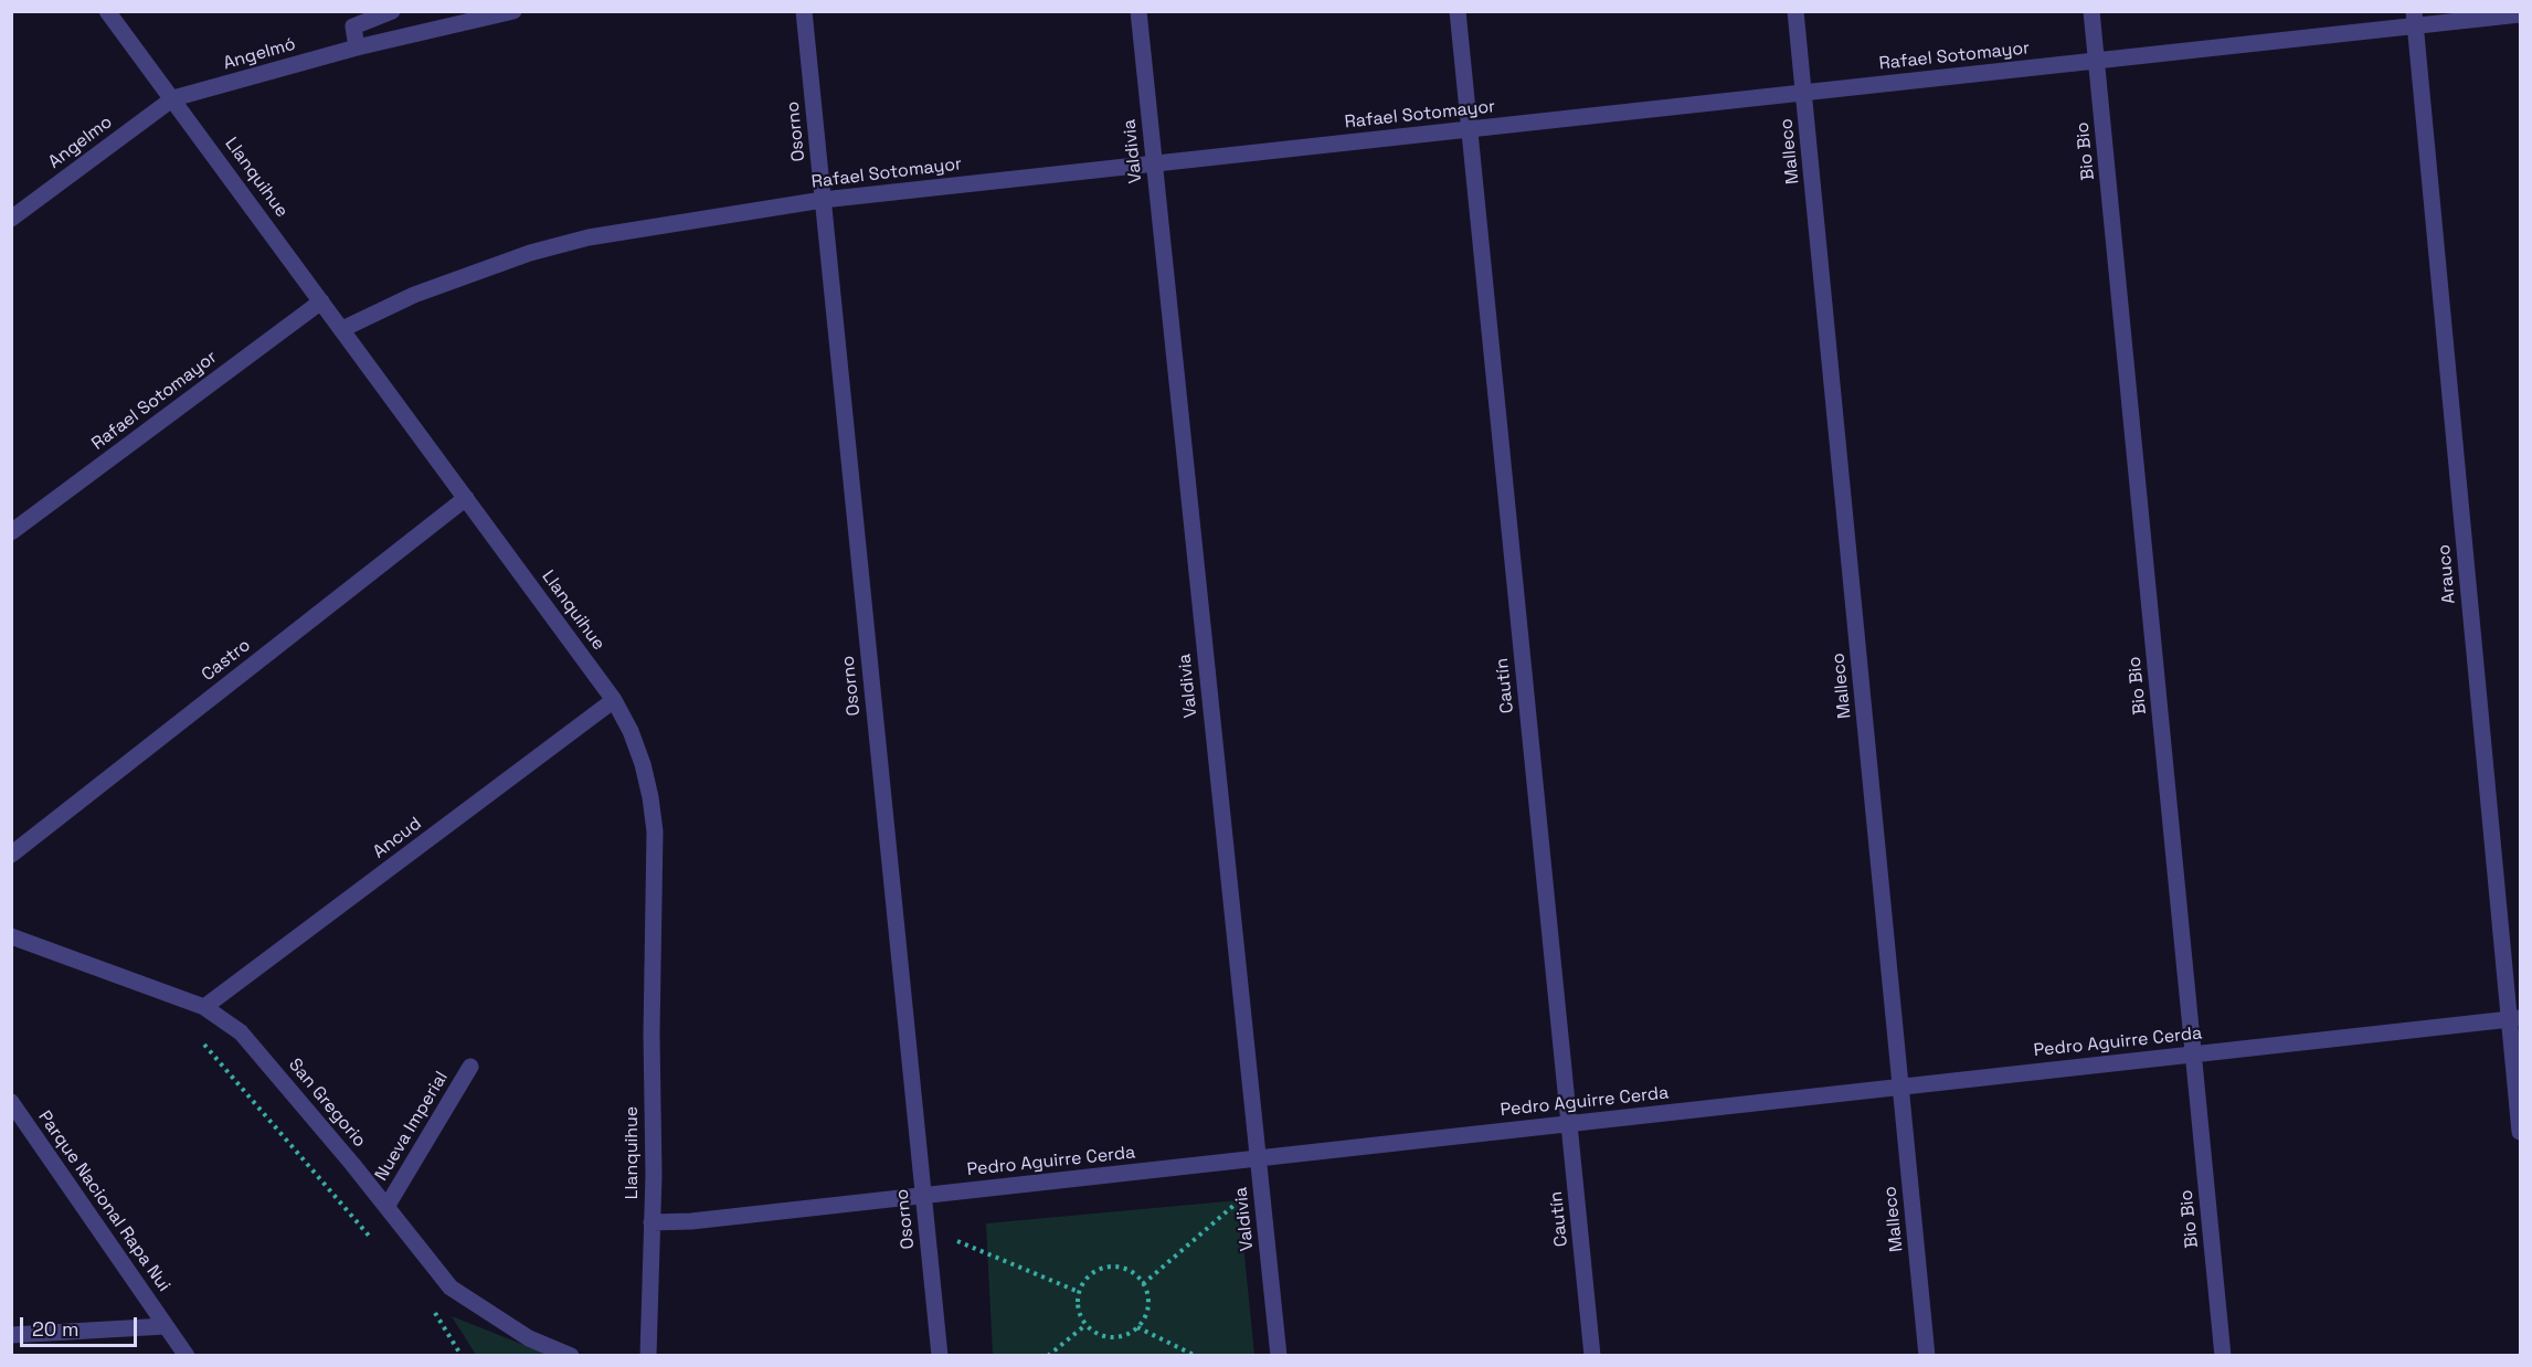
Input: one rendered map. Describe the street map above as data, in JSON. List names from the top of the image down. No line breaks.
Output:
{"streets":{"street":["Angelmó","Rafael Sotomayor","Osorno","Angelmo","Valdivia","Malleco","Bio Bio","Llanquihue","Arauco","Castro","Cautín","Ancud","Pedro Aguirre Cerda","San Gregorio","Nueva Imperial","Parque Nacional Rapa Nui"]},"crossings":[["Angelmó","Angelmo"],["Angelmó","Llanquihue"],["Rafael Sotomayor","Osorno"],["Rafael Sotomayor","Valdivia"],["Rafael Sotomayor","Malleco"],["Rafael Sotomayor","Bio Bio"],["Rafael Sotomayor","Llanquihue"],["Rafael Sotomayor","Arauco"],["Rafael Sotomayor","Cautín"],["Osorno","Pedro Aguirre Cerda"],["Angelmo","Llanquihue"],["Valdivia","Pedro Aguirre Cerda"],["Malleco","Pedro Aguirre Cerda"],["Bio Bio","Pedro Aguirre Cerda"],["Llanquihue","Castro"],["Llanquihue","Ancud"],["Llanquihue","Pedro Aguirre Cerda"],["Arauco","Pedro Aguirre Cerda"],["Cautín","Pedro Aguirre Cerda"],["Ancud","San Gregorio"],["San Gregorio","Nueva Imperial"]],"scale_bar":"20 m"}
